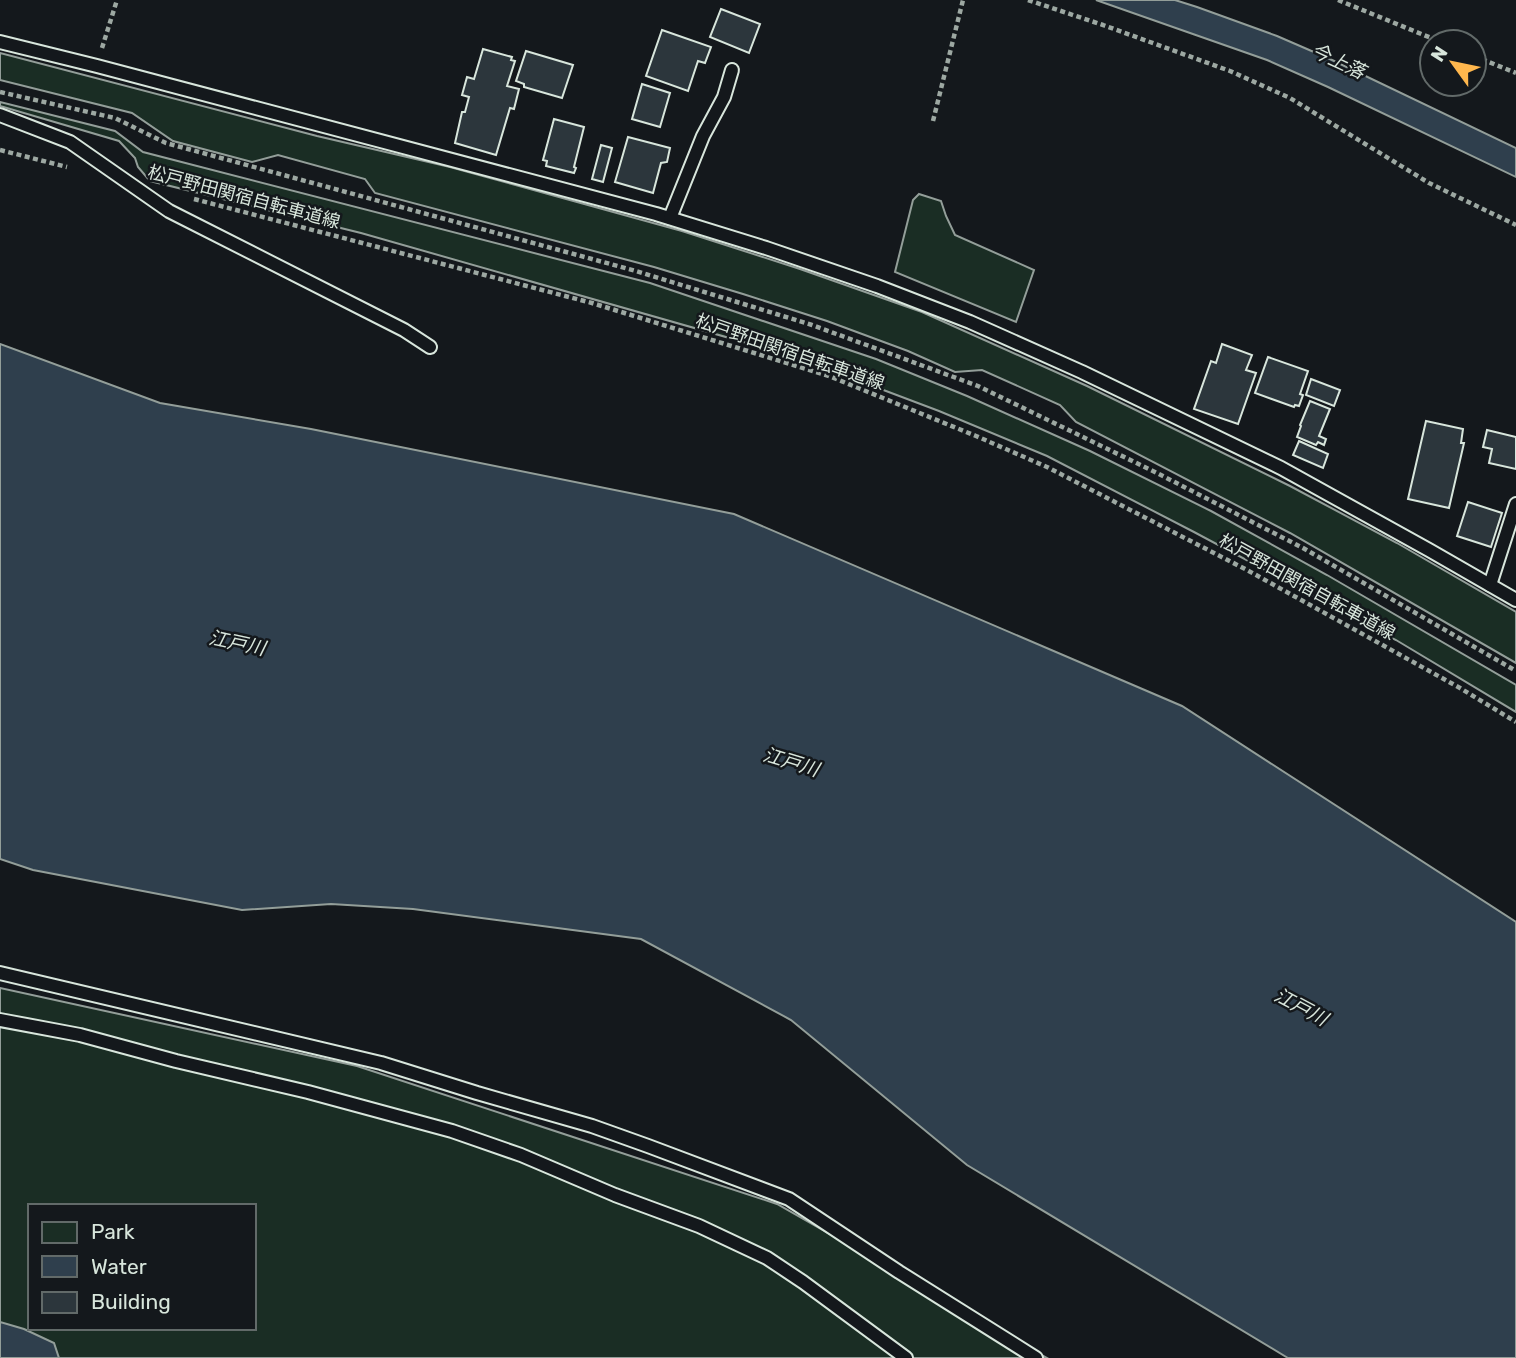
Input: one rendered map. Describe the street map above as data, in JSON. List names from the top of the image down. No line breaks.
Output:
{"streets":{"path":["松戸野田関宿自転車道線"]},"water":["今上落","江戸川"],"legend":["Park","Water","Building"],"north":"top left"}
